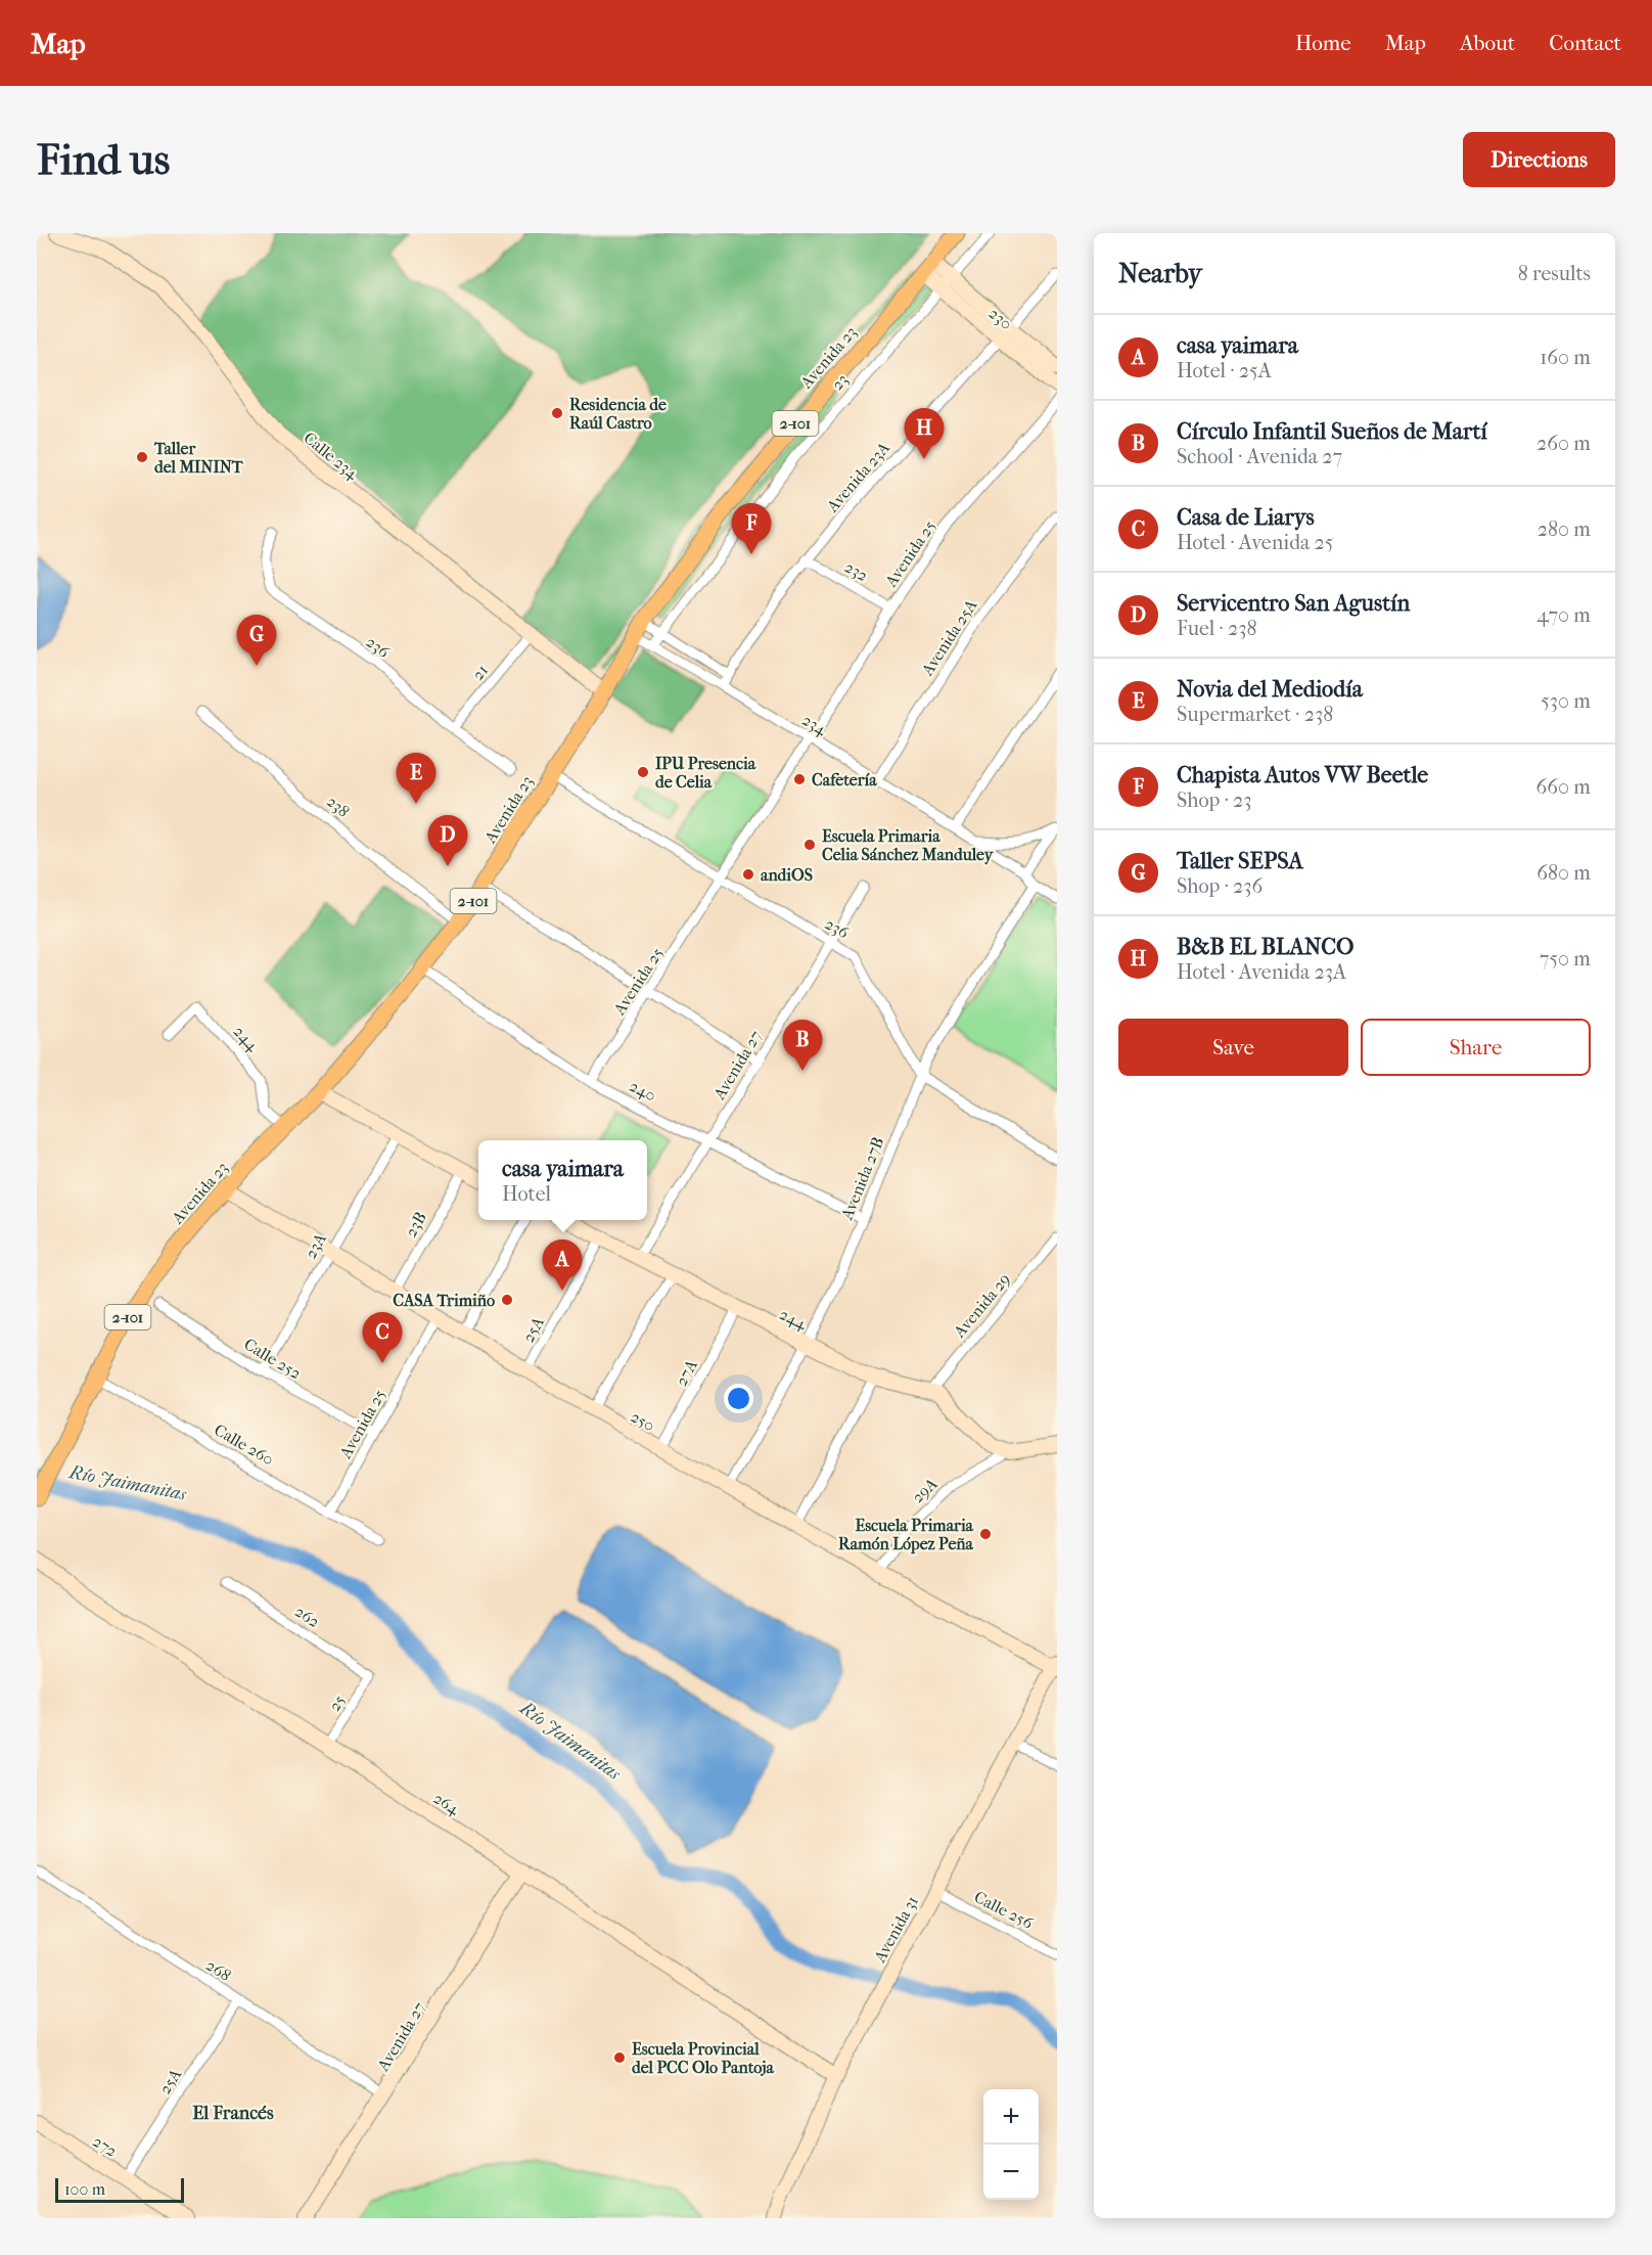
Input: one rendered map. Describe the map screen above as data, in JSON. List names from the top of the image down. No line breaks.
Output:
{"streets":{"main road":["Avenida 23","2-101"],"street":["230","23","Calle 234","Avenida 23A","Avenida 25","232","Avenida 25A","236","21","234","238","244","Avenida 27","240","Avenida 27B","23B","23A","Avenida 29","25A","Calle 252","27A","250","Calle 260","29A","262","25","264","Calle 256","Avenida 31","268","272"]},"crossings":[["230","Avenida 23"],["230","23"],["230","Avenida 23A"],["Avenida 23","Calle 234"],["Avenida 23","236"],["Avenida 23","234"],["Avenida 23","238"],["Avenida 23","244"],["Avenida 23","240"],["Avenida 23","250"],["Avenida 23","Calle 260"],["23","234"],["Calle 234","21"],["Avenida 23A","232"],["Avenida 23A","234"],["Avenida 25","232"],["Avenida 25","236"],["Avenida 25","234"],["Avenida 25","240"],["Avenida 25","Calle 252"],["Avenida 25","250"],["Avenida 25","Calle 260"],["Avenida 25A","234"],["236","21"],["236","Avenida 27"],["236","Avenida 27B"],["234","Avenida 27B"],["244","Avenida 27"],["244","Avenida 27B"],["244","Avenida 29"],["244","25A"],["244","27A"],["244","29A"],["Avenida 27","240"],["Avenida 27","264"],["Avenida 27","268"],["240","Avenida 27B"],["Avenida 27B","250"],["23B","250"],["23A","Calle 252"],["23A","250"],["25A","250"],["25A","268"],["25A","272"],["27A","250"],["250","29A"],["250","Avenida 31"],["262","25"],["25","264"],["264","Avenida 31"],["Calle 256","Avenida 31"]],"districts":["El Francés"],"water":["Río Jaimanitas"],"places":["Residencia de Raúl Castro","Taller del MININT","IPU Presencia de Celia","Cafetería","Escuela Primaria Celia Sánchez Manduley","andiOS","CASA Trimiño","Escuela Primaria Ramón López Peña","Escuela Provincial del PCC Olo Pantoja"],"scale_bar":"100 m","page":{"header":"Map","nav":["Home","Map","About","Contact"],"buttons":["Directions",["Save","Share"]],"title":"Find us","heading":["Nearby","8 results"],"list":[{"mark":"A","name":"casa yaimara","note":"Hotel · 25A","value":"160 m"},{"mark":"B","name":"Círculo Infantil Sueños de Martí","note":"School · Avenida 27","value":"260 m"},{"mark":"C","name":"Casa de Liarys","note":"Hotel · Avenida 25","value":"280 m"},{"mark":"D","name":"Servicentro San Agustín","note":"Fuel · 238","value":"470 m"},{"mark":"E","name":"Novia del Mediodía","note":"Supermarket · 238","value":"530 m"},{"mark":"F","name":"Chapista Autos VW Beetle","note":"Shop · 23","value":"660 m"},{"mark":"G","name":"Taller SEPSA","note":"Shop · 236","value":"680 m"},{"mark":"H","name":"B&B EL BLANCO","note":"Hotel · Avenida 23A","value":"750 m"}],"pins":["H","F","G","E","D","B","A","C"],"popup":["casa yaimara","Hotel"],"map_buttons":["+","−"],"scale":"100 m"}}
